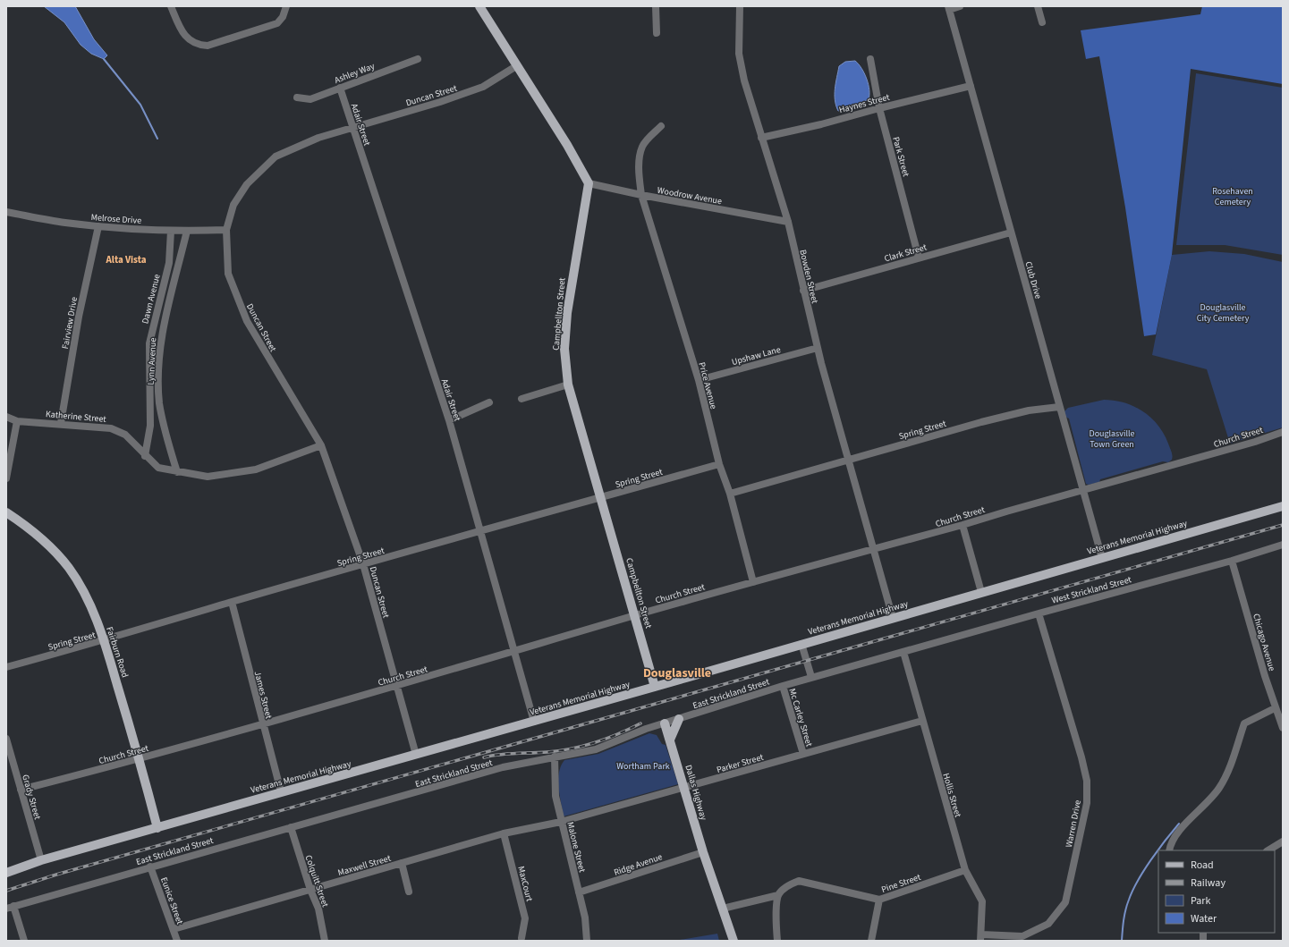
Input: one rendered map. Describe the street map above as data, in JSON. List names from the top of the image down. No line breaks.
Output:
{"streets":{"main road":["Campbellton Street","Veterans Memorial Highway","Fairburn Road","Dallas Highway"],"street":["Ashley Way","Duncan Street","Haynes Street","Adair Street","Park Street","Woodrow Avenue","Melrose Drive","Clark Street","Bowden Street","Club Drive","Dawn Avenue","Fairview Drive","Upshaw Lane","Lynn Avenue","Price Avenue","Katherine Street","Spring Street","Church Street","West Strickland Street","Chicago Avenue","East Strickland Street","James Street","Mc Carley Street","Parker Street","Hollis Street","Grady Street","Warren Drive","Malone Street","Ridge Avenue","Maxwell Street","Colquitt Street","Pine Street","MaxCourt","Eunice Street"]},"crossings":[["Ashley Way","Adair Street"],["Duncan Street","Adair Street"],["Duncan Street","Melrose Drive"],["Duncan Street","Katherine Street"],["Duncan Street","Spring Street"],["Duncan Street","Church Street"],["Duncan Street","Veterans Memorial Highway"],["Haynes Street","Park Street"],["Haynes Street","Bowden Street"],["Haynes Street","Club Drive"],["Adair Street","Spring Street"],["Adair Street","Church Street"],["Adair Street","Veterans Memorial Highway"],["Park Street","Clark Street"],["Woodrow Avenue","Bowden Street"],["Woodrow Avenue","Campbellton Street"],["Woodrow Avenue","Price Avenue"],["Melrose Drive","Dawn Avenue"],["Melrose Drive","Fairview Drive"],["Melrose Drive","Lynn Avenue"],["Clark Street","Bowden Street"],["Clark Street","Club Drive"],["Bowden Street","Upshaw Lane"],["Bowden Street","Spring Street"],["Bowden Street","Church Street"],["Bowden Street","Veterans Memorial Highway"],["Club Drive","Spring Street"],["Club Drive","Church Street"],["Club Drive","Veterans Memorial Highway"],["Dawn Avenue","Katherine Street"],["Campbellton Street","Spring Street"],["Campbellton Street","Church Street"],["Campbellton Street","Veterans Memorial Highway"],["Fairview Drive","Katherine Street"],["Upshaw Lane","Price Avenue"],["Lynn Avenue","Katherine Street"],["Price Avenue","Spring Street"],["Price Avenue","Church Street"],["Spring Street","Fairburn Road"],["Spring Street","James Street"],["Church Street","Fairburn Road"],["Church Street","James Street"],["Church Street","Grady Street"],["Veterans Memorial Highway","Fairburn Road"],["Veterans Memorial Highway","James Street"],["Veterans Memorial Highway","Grady Street"],["West Strickland Street","Chicago Avenue"],["West Strickland Street","East Strickland Street"],["West Strickland Street","Hollis Street"],["West Strickland Street","Warren Drive"],["East Strickland Street","Mc Carley Street"],["East Strickland Street","Dallas Highway"],["East Strickland Street","Hollis Street"],["East Strickland Street","Malone Street"],["East Strickland Street","Colquitt Street"],["East Strickland Street","Eunice Street"],["Mc Carley Street","Parker Street"],["Parker Street","Dallas Highway"],["Parker Street","Hollis Street"],["Parker Street","Malone Street"],["Parker Street","Maxwell Street"],["Dallas Highway","Ridge Avenue"],["Hollis Street","Warren Drive"],["Hollis Street","Pine Street"],["Malone Street","Ridge Avenue"],["Malone Street","Maxwell Street"],["Maxwell Street","Colquitt Street"],["Maxwell Street","MaxCourt"],["Maxwell Street","Eunice Street"]],"districts":["Alta Vista","Douglasville"],"parks":["Rosehaven Cemetery","Douglasville City Cemetery","Douglasville Town Green","Wortham Park"],"legend":["Road","Railway","Park","Water"]}
